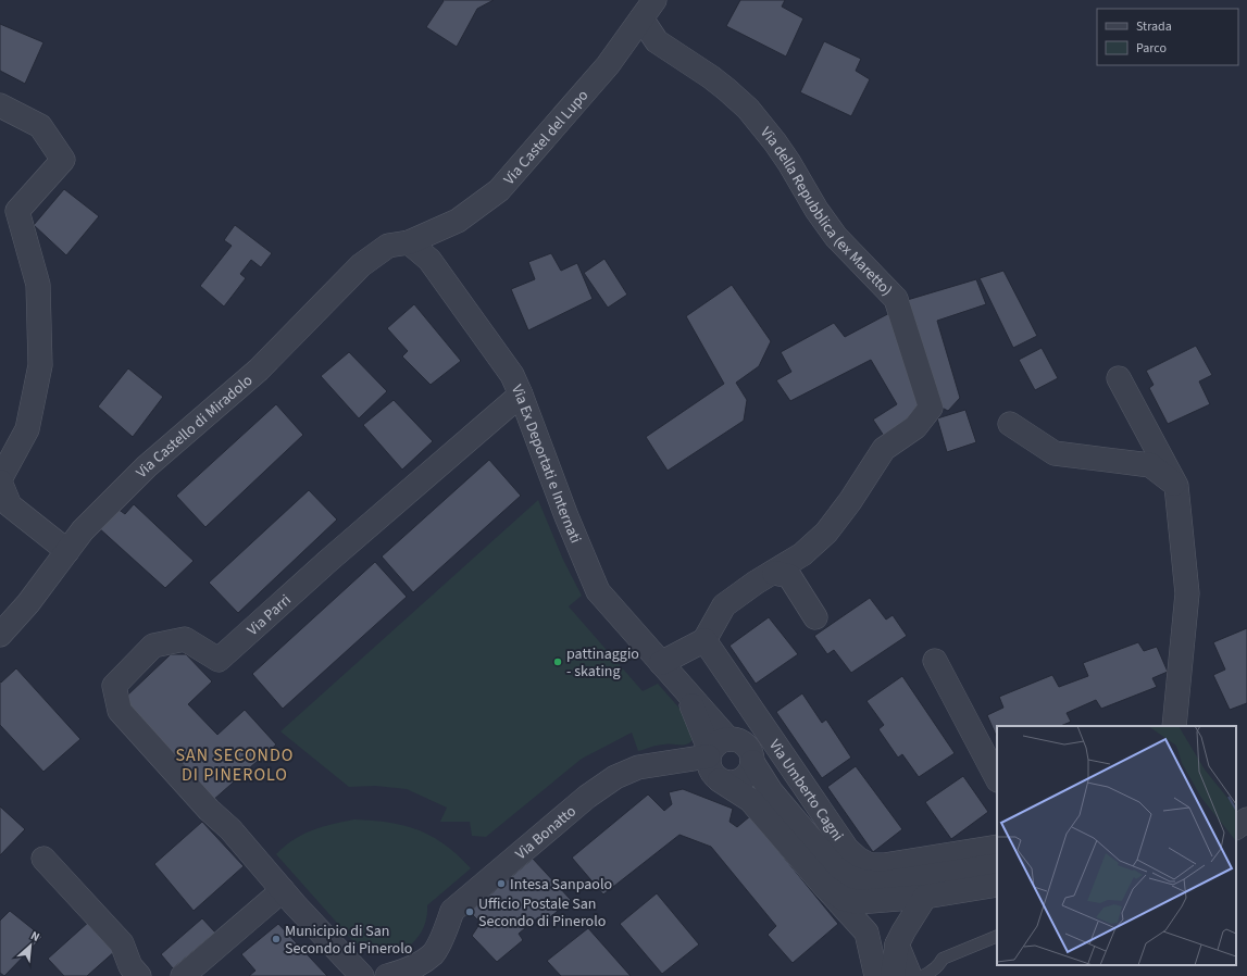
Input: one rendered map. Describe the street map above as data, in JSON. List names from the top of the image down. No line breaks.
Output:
{"streets":{"street":["Via Castel del Lupo","Via della Repubblica (ex Maretto)","Via Castello di Miradolo","Via Ex Deportati e Internati","Via Parri","Via Umberto Cagni","Via Bonatto"]},"crossings":[["Via Castel del Lupo","Via della Repubblica (ex Maretto)"],["Via Castel del Lupo","Via Castello di Miradolo"],["Via Castel del Lupo","Via Ex Deportati e Internati"],["Via della Repubblica (ex Maretto)","Via Umberto Cagni"],["Via Castello di Miradolo","Via Ex Deportati e Internati"],["Via Ex Deportati e Internati","Via Parri"],["Via Ex Deportati e Internati","Via Umberto Cagni"],["Via Ex Deportati e Internati","Via Bonatto"],["Via Umberto Cagni","Via Bonatto"]],"districts":["SAN SECONDO DI PINEROLO"],"places":["pattinaggio - skating","Intesa Sanpaolo","Ufficio Postale San Secondo di Pinerolo","Municipio di San Secondo di Pinerolo"],"legend":["Strada","Parco"],"north":"top right"}
